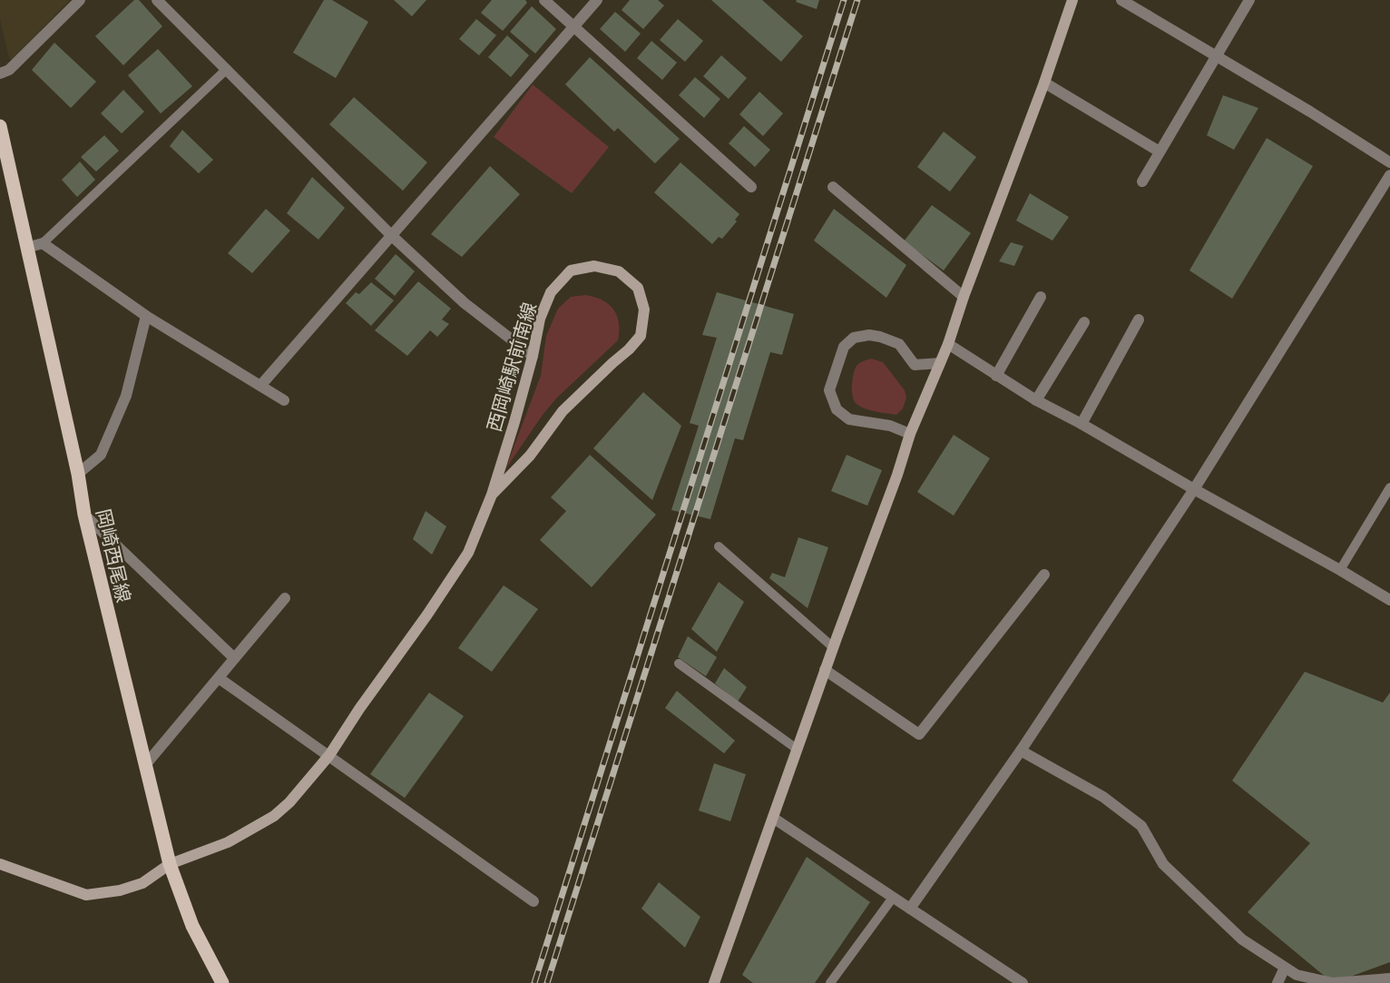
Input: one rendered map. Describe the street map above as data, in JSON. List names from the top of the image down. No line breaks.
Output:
{"streets":{"main road":["岡崎西尾線"],"street":["西岡崎駅前南線"]},"crossings":[["西岡崎駅前南線","岡崎西尾線"]]}
